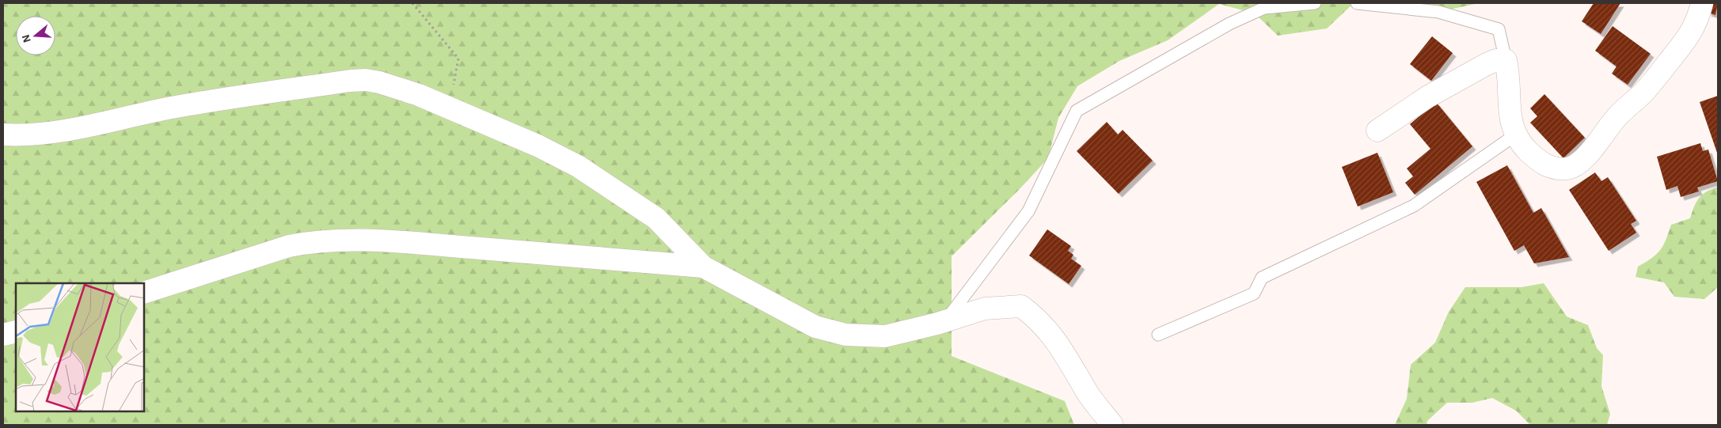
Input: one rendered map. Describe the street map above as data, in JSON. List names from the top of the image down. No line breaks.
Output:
{"north":"left"}
